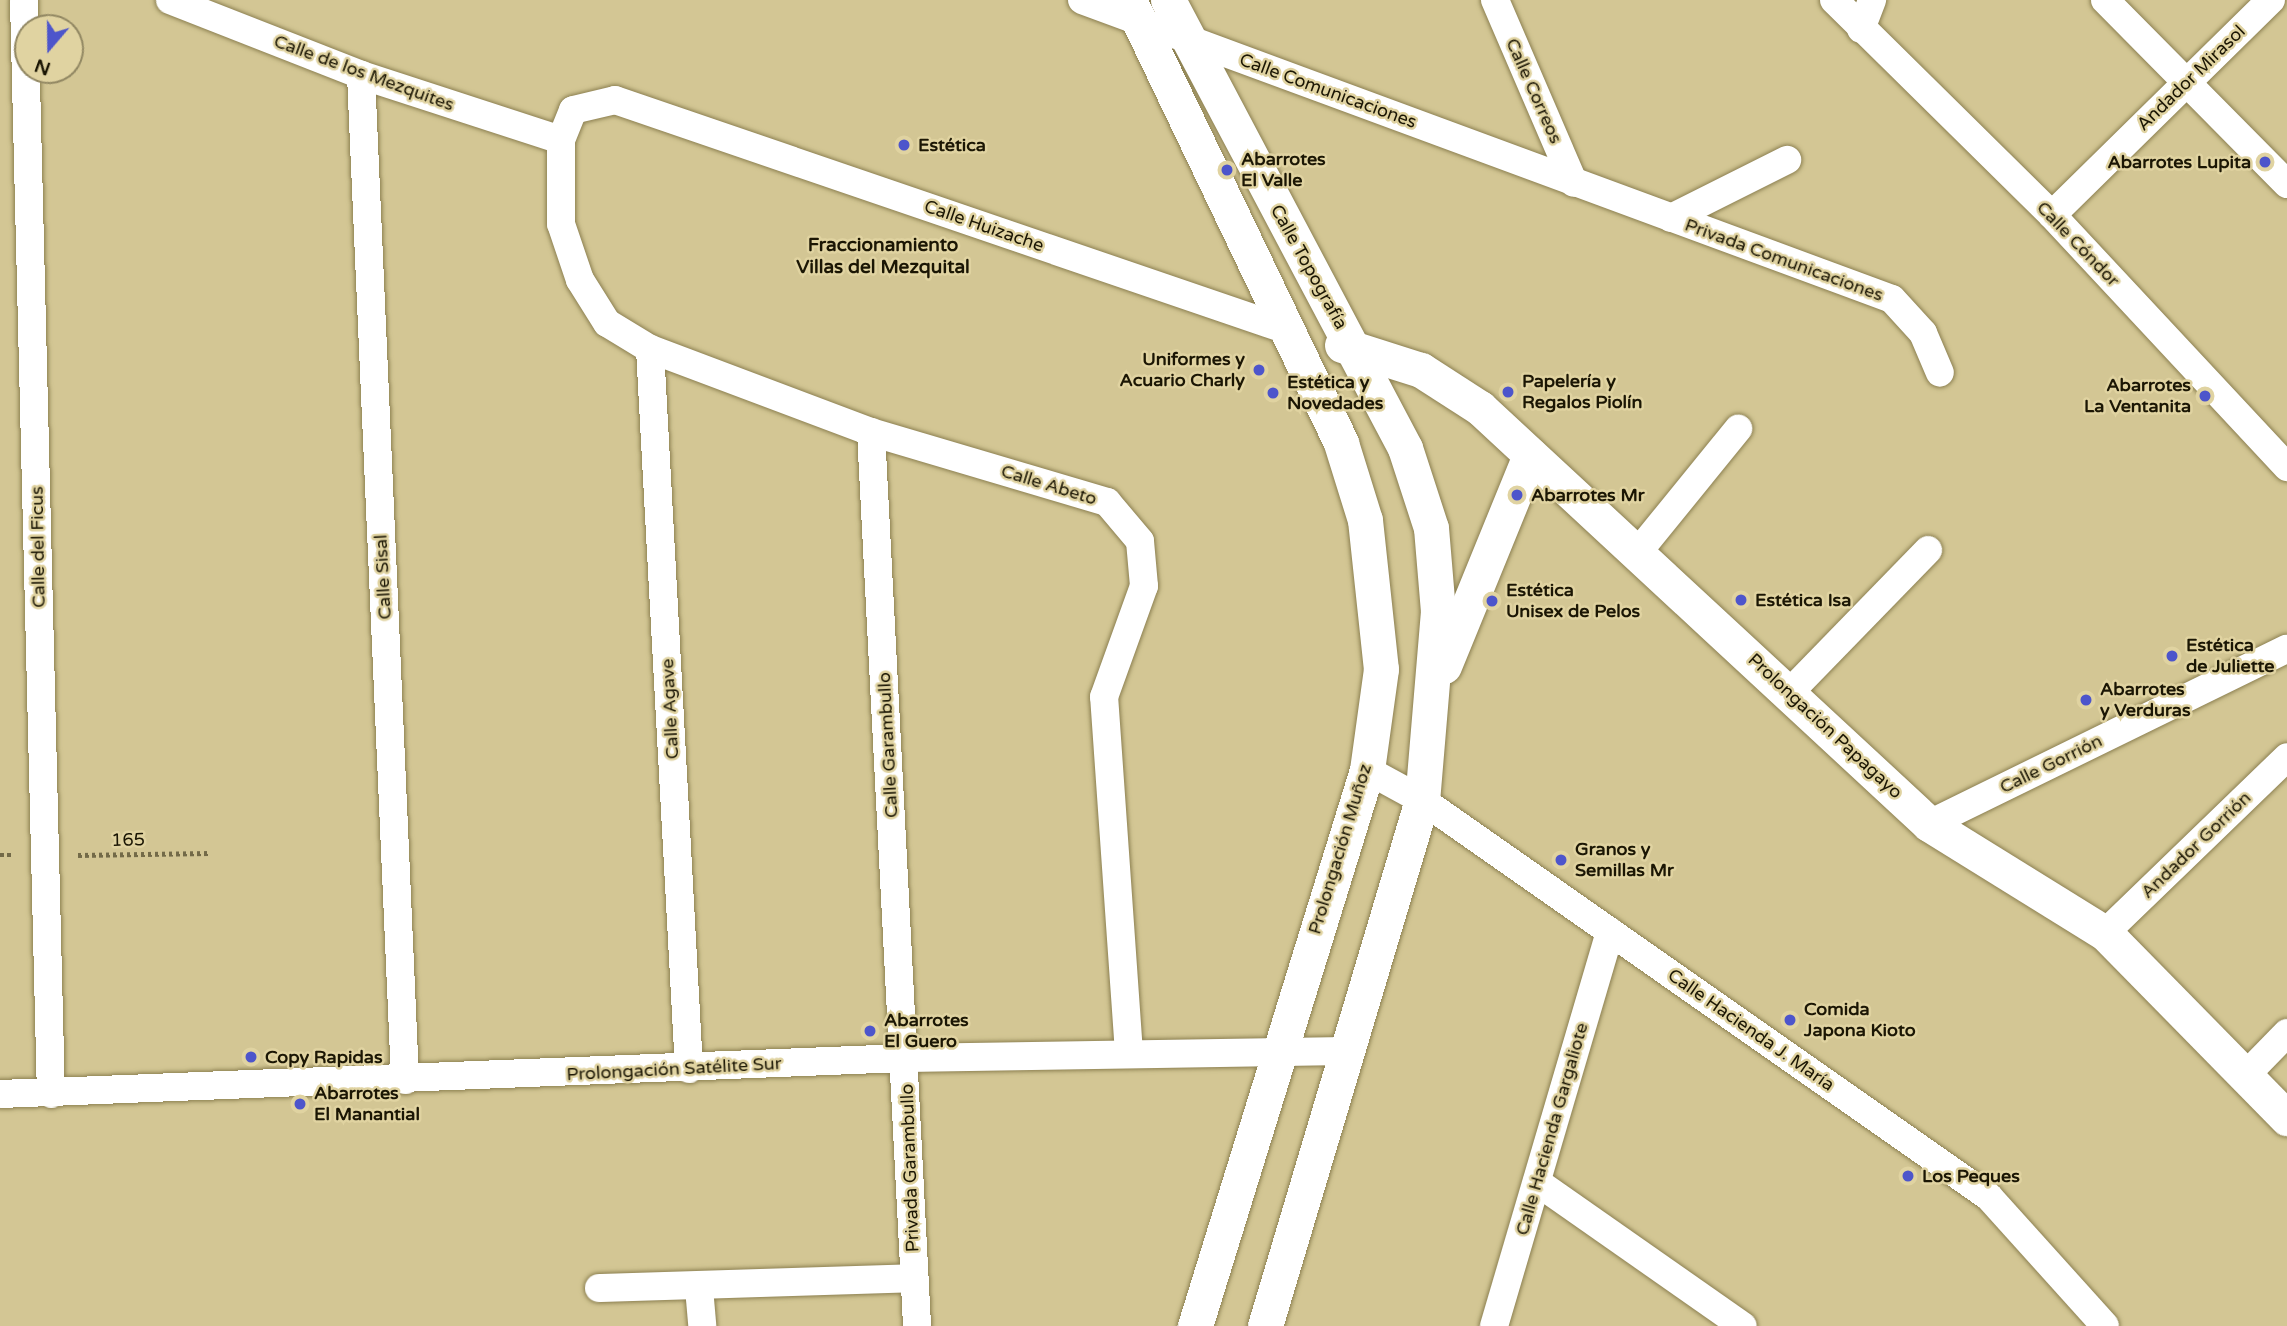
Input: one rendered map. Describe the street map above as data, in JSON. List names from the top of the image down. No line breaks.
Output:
{"streets":{"street":["Calle de los Mezquites","Andador Mirasol","Calle Comunicaciones","Calle Correos","Calle Huizache","Calle Cóndor","Privada Comunicaciones","Calle Topografía","Calle Abeto","Calle del Ficus","Calle Sisal","Calle Agave","Prolongación Papagayo","Calle Garambullo","Calle Gorrión","Andador Gorrión","Prolongación Muñoz","Calle Hacienda J. María","Prolongación Satélite Sur","Calle Hacienda Gargaliote","Privada Garambullo"],"path":["165"]},"crossings":[["Calle de los Mezquites","Calle Huizache"],["Calle de los Mezquites","Calle Abeto"],["Calle de los Mezquites","Calle Sisal"],["Andador Mirasol","Calle Cóndor"],["Calle Comunicaciones","Calle Correos"],["Calle Comunicaciones","Privada Comunicaciones"],["Calle Comunicaciones","Calle Topografía"],["Calle Correos","Privada Comunicaciones"],["Calle Huizache","Calle Topografía"],["Calle Huizache","Calle Abeto"],["Calle Huizache","Prolongación Papagayo"],["Calle Huizache","Prolongación Muñoz"],["Calle Topografía","Prolongación Papagayo"],["Calle Abeto","Calle Agave"],["Calle Abeto","Calle Garambullo"],["Calle Abeto","Prolongación Satélite Sur"],["Calle del Ficus","165"],["Calle del Ficus","Prolongación Satélite Sur"],["Calle Sisal","Prolongación Satélite Sur"],["Calle Agave","Prolongación Satélite Sur"],["Prolongación Papagayo","Calle Gorrión"],["Prolongación Papagayo","Andador Gorrión"],["Calle Garambullo","Prolongación Satélite Sur"],["Calle Garambullo","Privada Garambullo"],["Prolongación Muñoz","Calle Hacienda J. María"],["Prolongación Muñoz","Prolongación Satélite Sur"],["Calle Hacienda J. María","Calle Hacienda Gargaliote"],["Prolongación Satélite Sur","Privada Garambullo"]],"districts":["Fraccionamiento Villas del Mezquital"],"places":["Estética","Abarrotes Lupita","Abarrotes El Valle","Uniformes y Acuario Charly","Papelería y Regalos Piolín","Estética y Novedades","Abarrotes La Ventanita","Abarrotes Mr","Estética Isa","Estética Unisex de Pelos","Estética de Juliette","Abarrotes y Verduras","Granos y Semillas Mr","Comida Japona Kioto","Abarrotes El Guero","Copy Rapidas","Abarrotes El Manantial","Los Peques"],"north":"bottom"}
